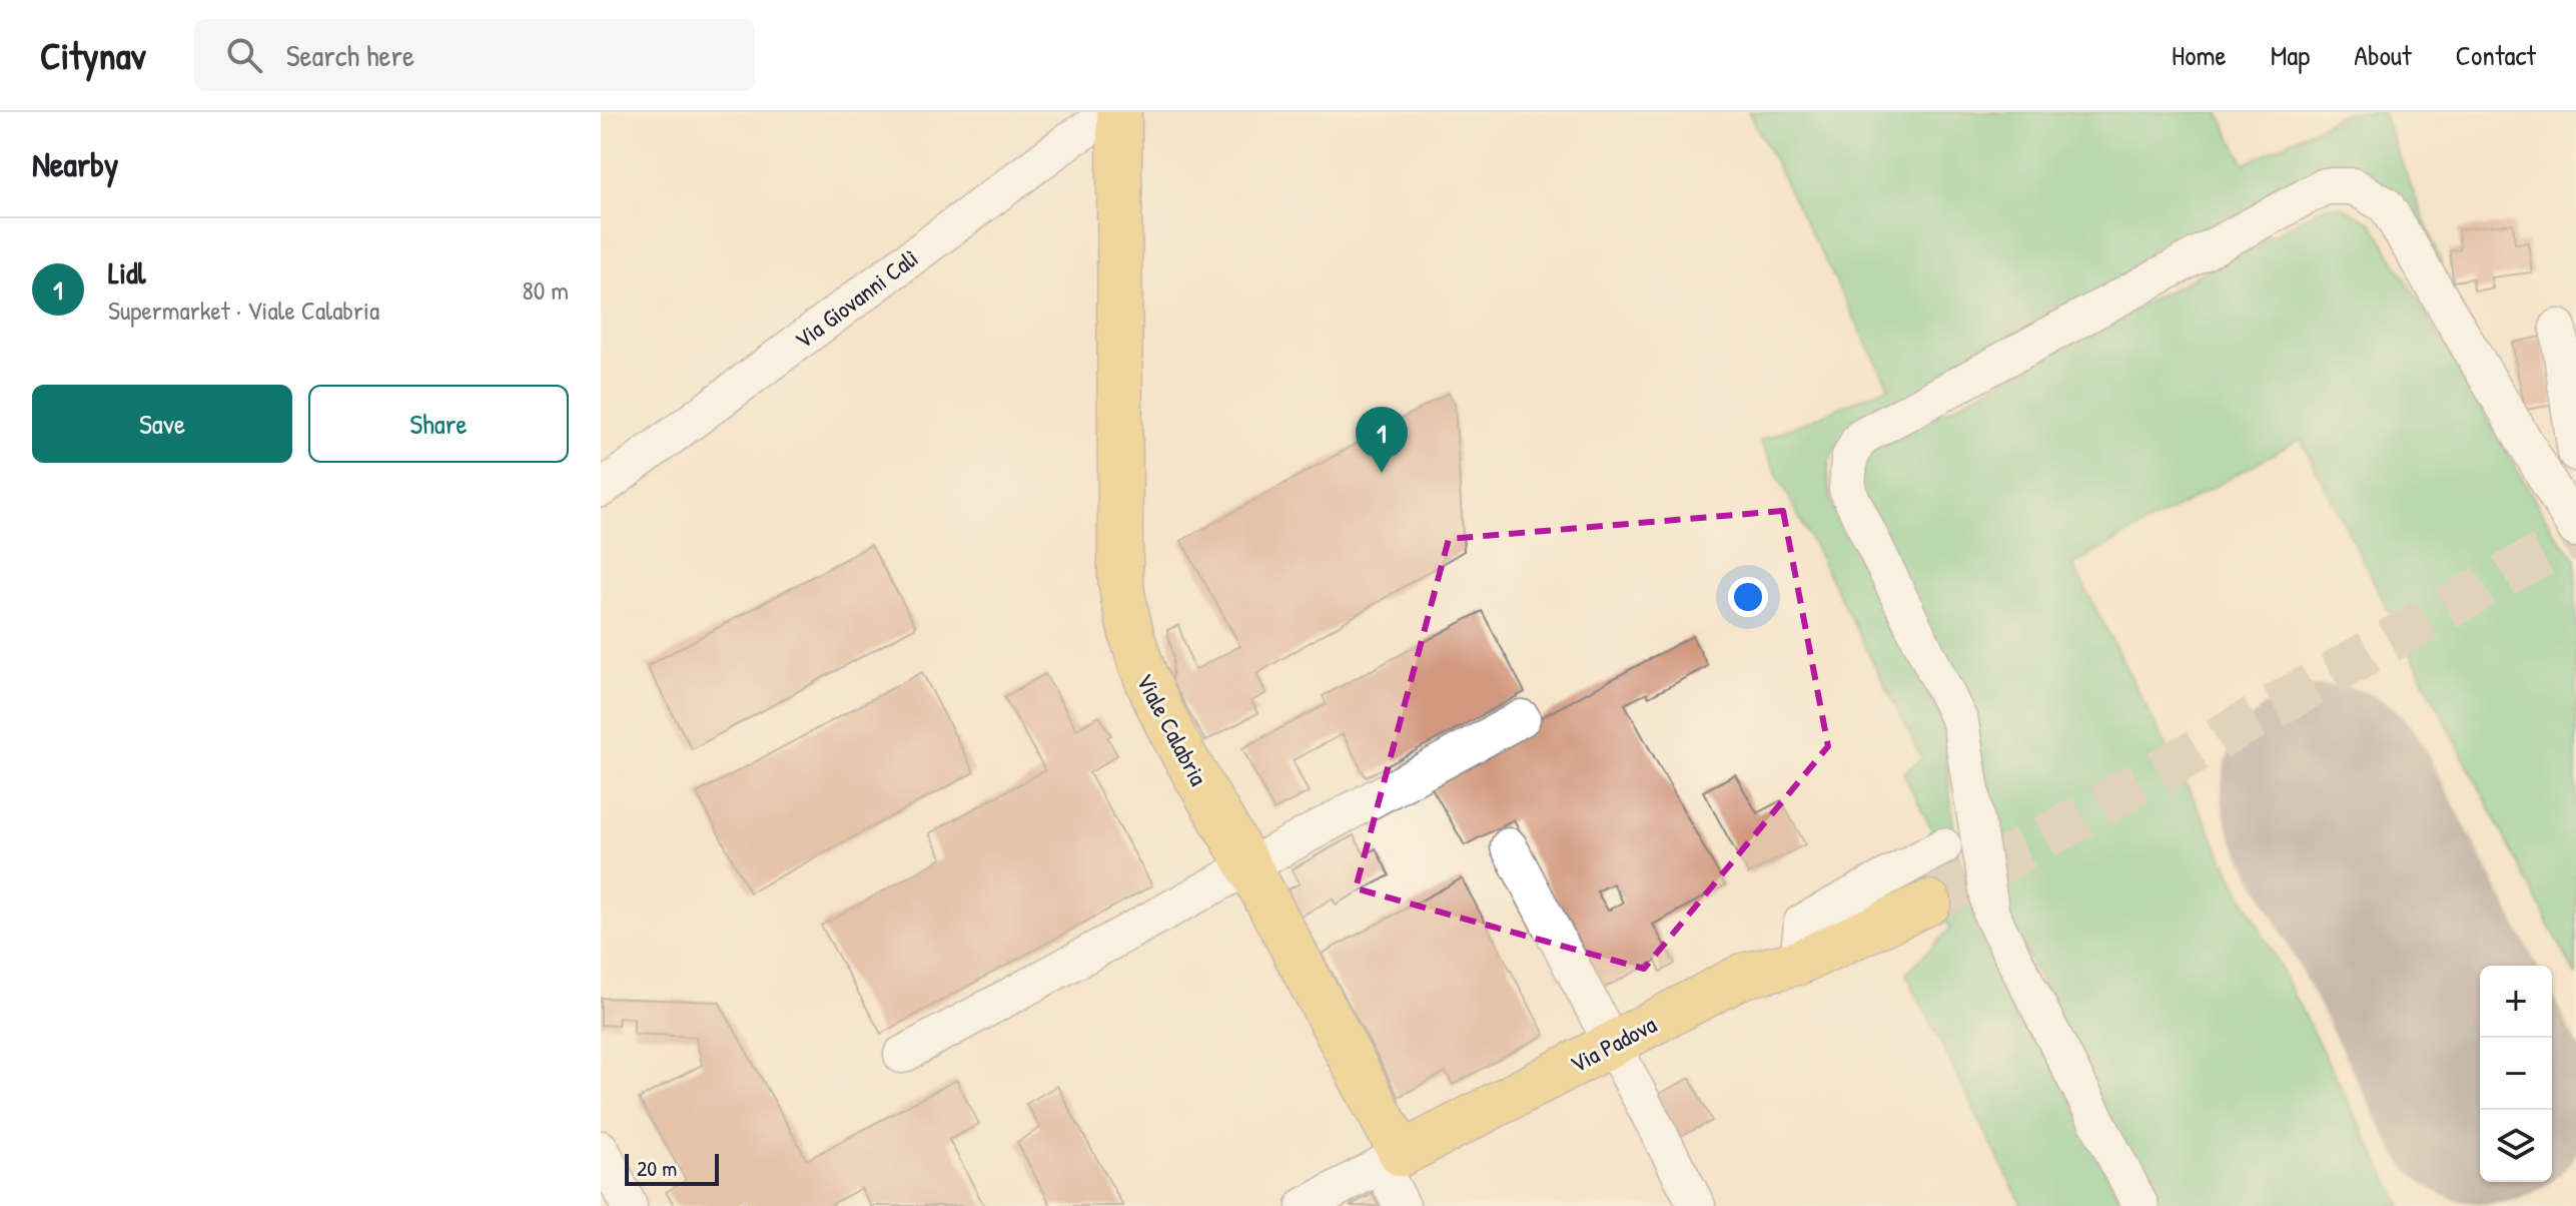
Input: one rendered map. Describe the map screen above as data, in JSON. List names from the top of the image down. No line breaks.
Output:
{"streets":{"main road":["Viale Calabria","Via Padova"],"street":["Via Giovanni Calì"]},"crossings":[["Viale Calabria","Via Padova"]],"scale_bar":"20 m","page":{"header":"Citynav","search":"Search here","nav":["Home","Map","About","Contact"],"heading":"Nearby","list":[{"mark":"1","name":"Lidl","note":"Supermarket · Viale Calabria","value":"80 m"}],"buttons":["Save","Share"],"pins":"1","map_buttons":["+","−"],"scale":"20 m"}}
